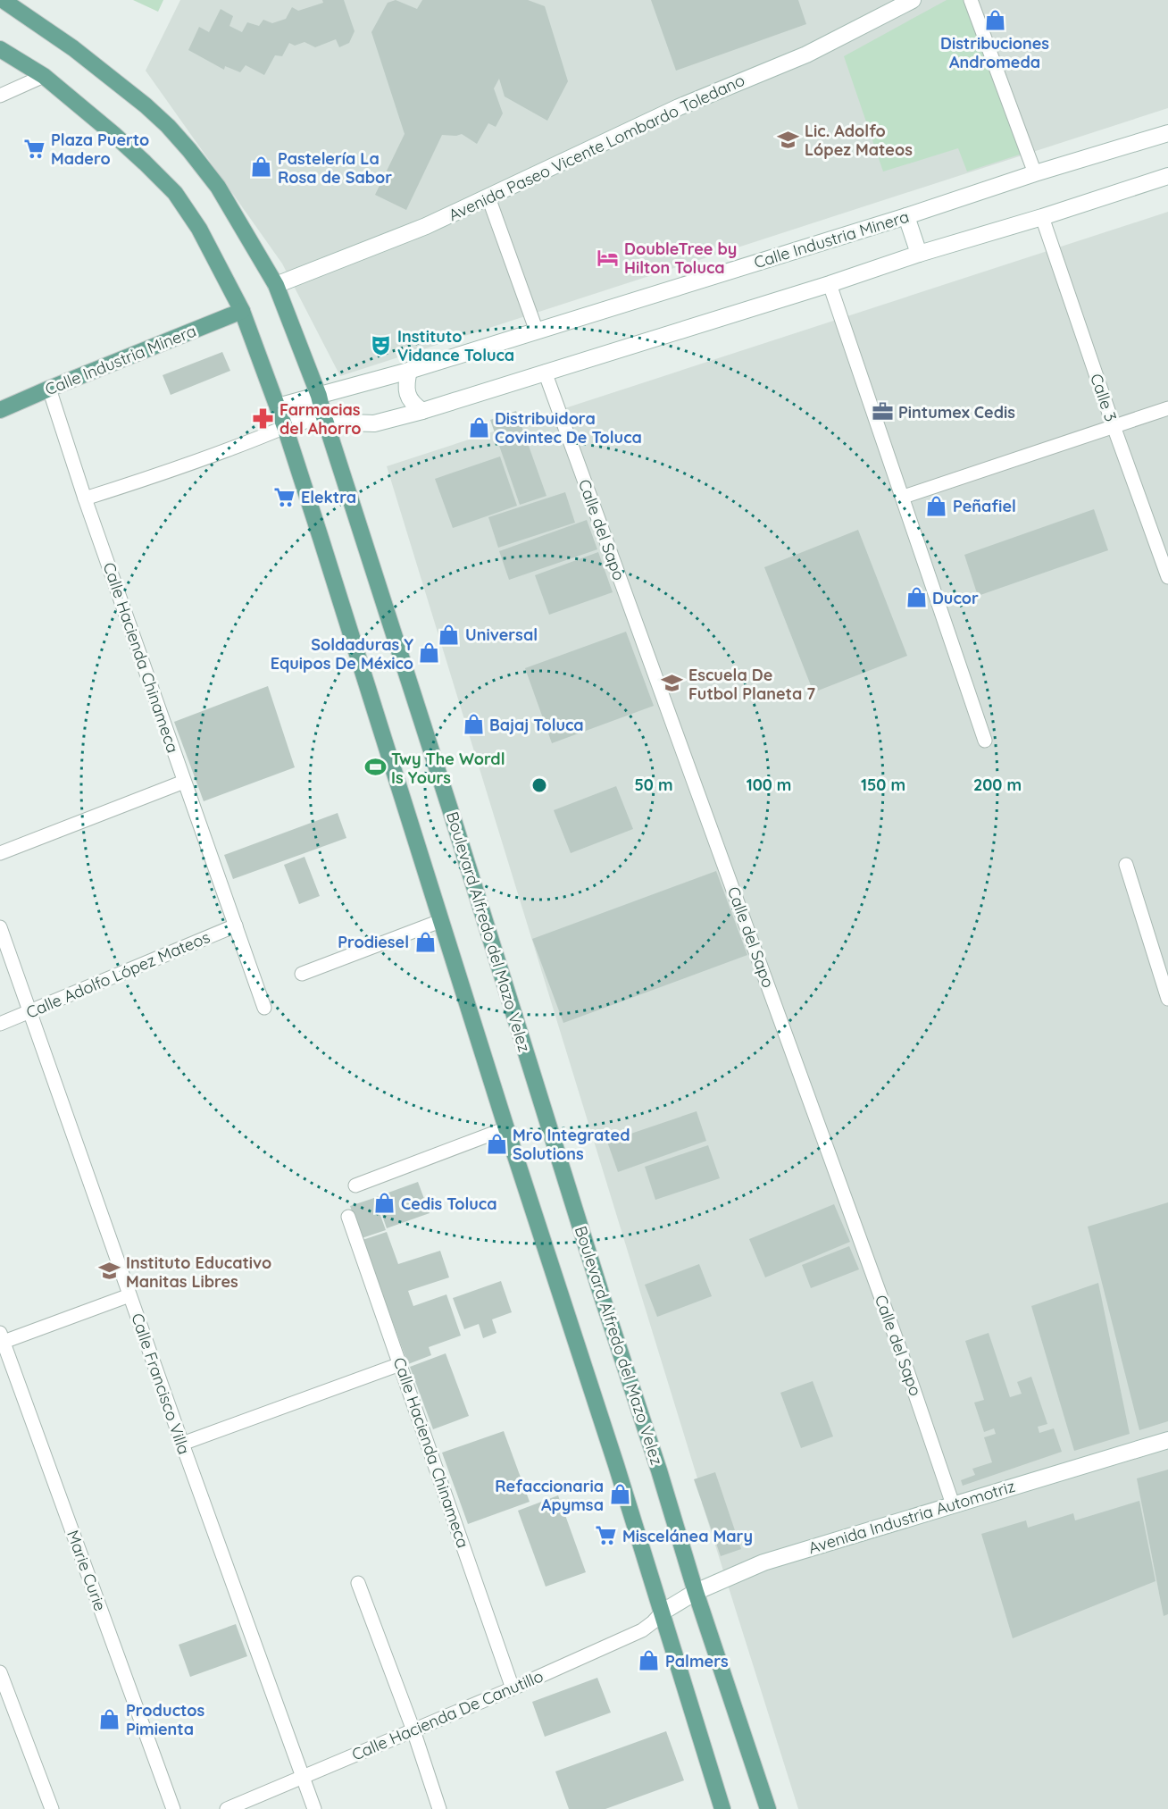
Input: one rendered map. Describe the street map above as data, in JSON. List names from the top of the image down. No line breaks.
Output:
{"streets":{"main road":["Avenida Paseo Vicente Lombardo Toledano","Calle Industria Minera","Boulevard Alfredo del Mazo Velez","Avenida Industria Automotriz"],"street":["Calle 3","Calle del Sapo","Calle Hacienda Chinameca","Calle Adolfo López Mateos","Calle Francisco Villa","Marie Curie","Calle Hacienda De Canutillo"]},"crossings":[["Avenida Paseo Vicente Lombardo Toledano","Boulevard Alfredo del Mazo Velez"],["Calle Industria Minera","Calle Hacienda Chinameca"],["Calle Industria Minera","Boulevard Alfredo del Mazo Velez"],["Calle del Sapo","Avenida Industria Automotriz"],["Calle Hacienda Chinameca","Calle Adolfo López Mateos"],["Calle Hacienda Chinameca","Calle Hacienda De Canutillo"],["Boulevard Alfredo del Mazo Velez","Avenida Industria Automotriz"],["Calle Adolfo López Mateos","Calle Francisco Villa"],["Calle Francisco Villa","Calle Hacienda De Canutillo"],["Avenida Industria Automotriz","Calle Hacienda De Canutillo"]],"places":{"shop":["Distribuciones Andromeda","Pastelería La Rosa de Sabor","Distribuidora Covintec De Toluca","Peñafiel","Ducor","Universal","Soldaduras Y Equipos De México","Bajaj Toluca","Prodiesel","Mro Integrated Solutions","Cedis Toluca","Refaccionaria Apymsa","Palmers","Productos Pimienta"],"school or university":["Lic. Adolfo López Mateos","Escuela De Futbol Planeta 7","Instituto Educativo Manitas Libres"],"supermarket":["Plaza Puerto Madero","Elektra","Miscelánea Mary"],"hotel":["DoubleTree by Hilton Toluca"],"theatre":["Instituto Vidance Toluca"],"office":["Pintumex Cedis"],"pharmacy":["Farmacias del Ahorro"],"sports":["Twy The Wordl Is Yours"]},"rings":["50 m","100 m","150 m","200 m"]}
